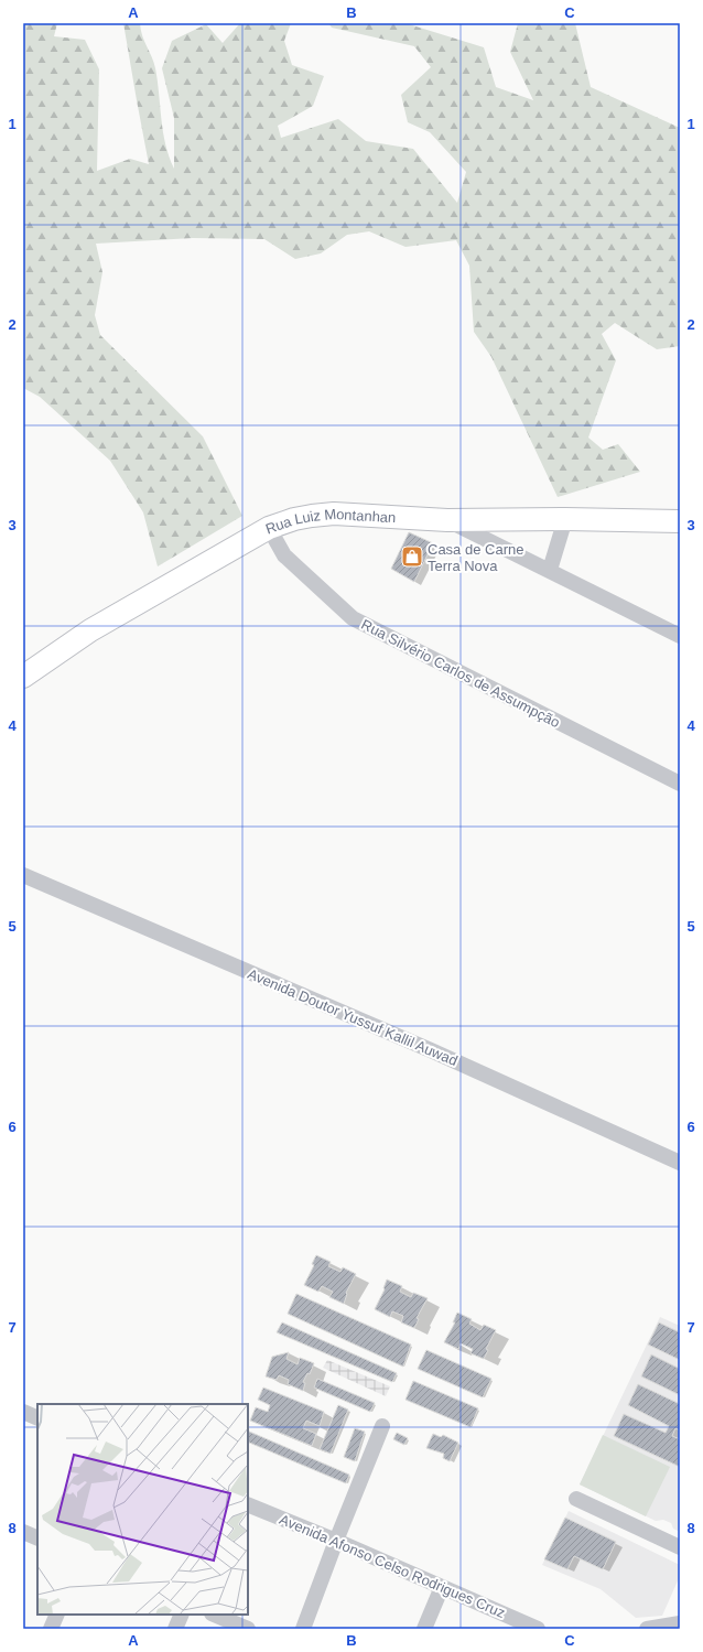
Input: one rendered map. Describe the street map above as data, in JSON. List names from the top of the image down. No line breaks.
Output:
{"streets":{"street":["Rua Luiz Montanhan","Rua Silvério Carlos de Assumpção","Avenida Doutor Yussuf Kallil Auwad","Avenida Afonso Celso Rodrigues Cruz"]},"crossings":[["Rua Luiz Montanhan","Rua Silvério Carlos de Assumpção"]],"places":{"shop":["Casa de Carne Terra Nova"]},"grid":{"columns":["A","B","C"],"rows":["1","2","3","4","5","6","7","8"]}}
